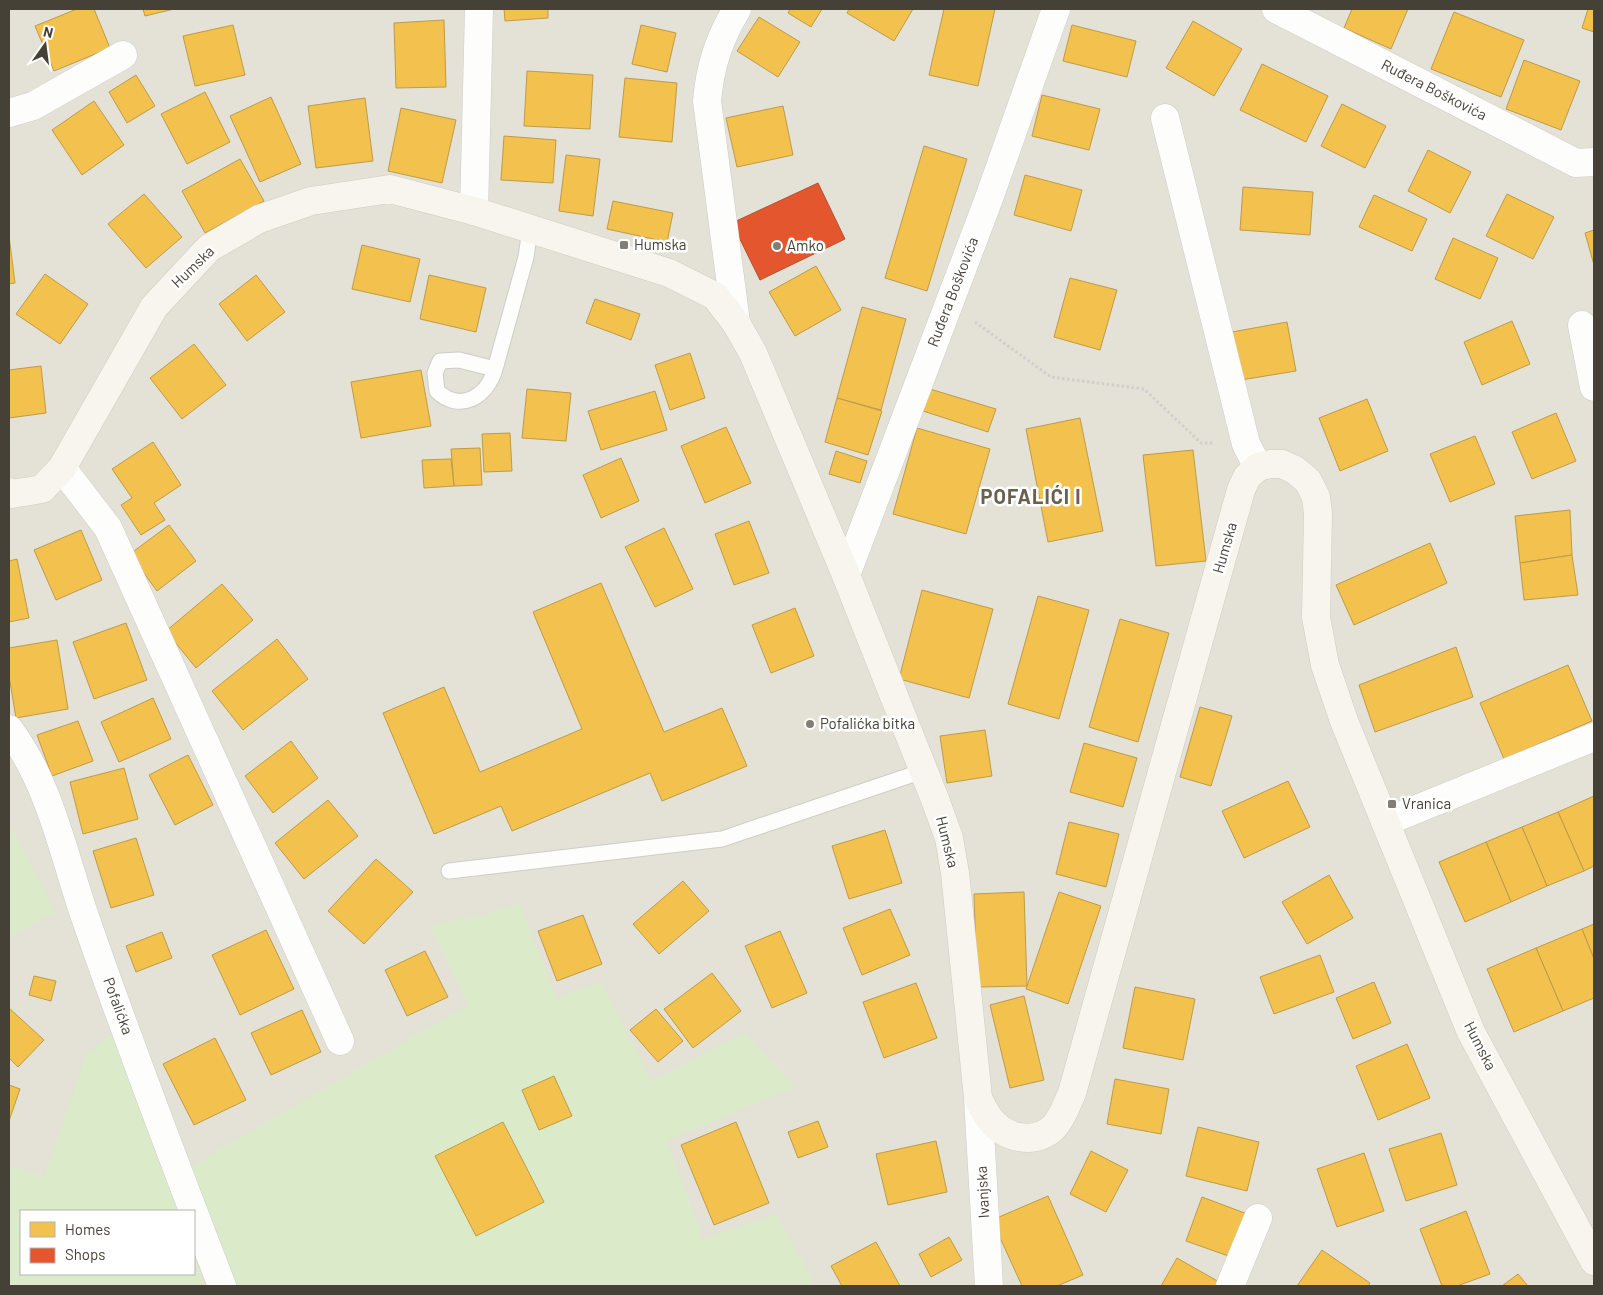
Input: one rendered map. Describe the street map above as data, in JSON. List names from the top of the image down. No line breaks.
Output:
{"streets":{"street":["Ruđera Boškovića","Humska","Pofalićka","Ivanjska"]},"crossings":[["Ruđera Boškovića","Humska"],["Humska","Ivanjska"]],"districts":["POFALIĆI I"],"places":{"transit":["Humska","Vranica"],"other":["Amko","Pofalićka bitka"]},"legend":["Homes","Shops"],"north":"top"}
